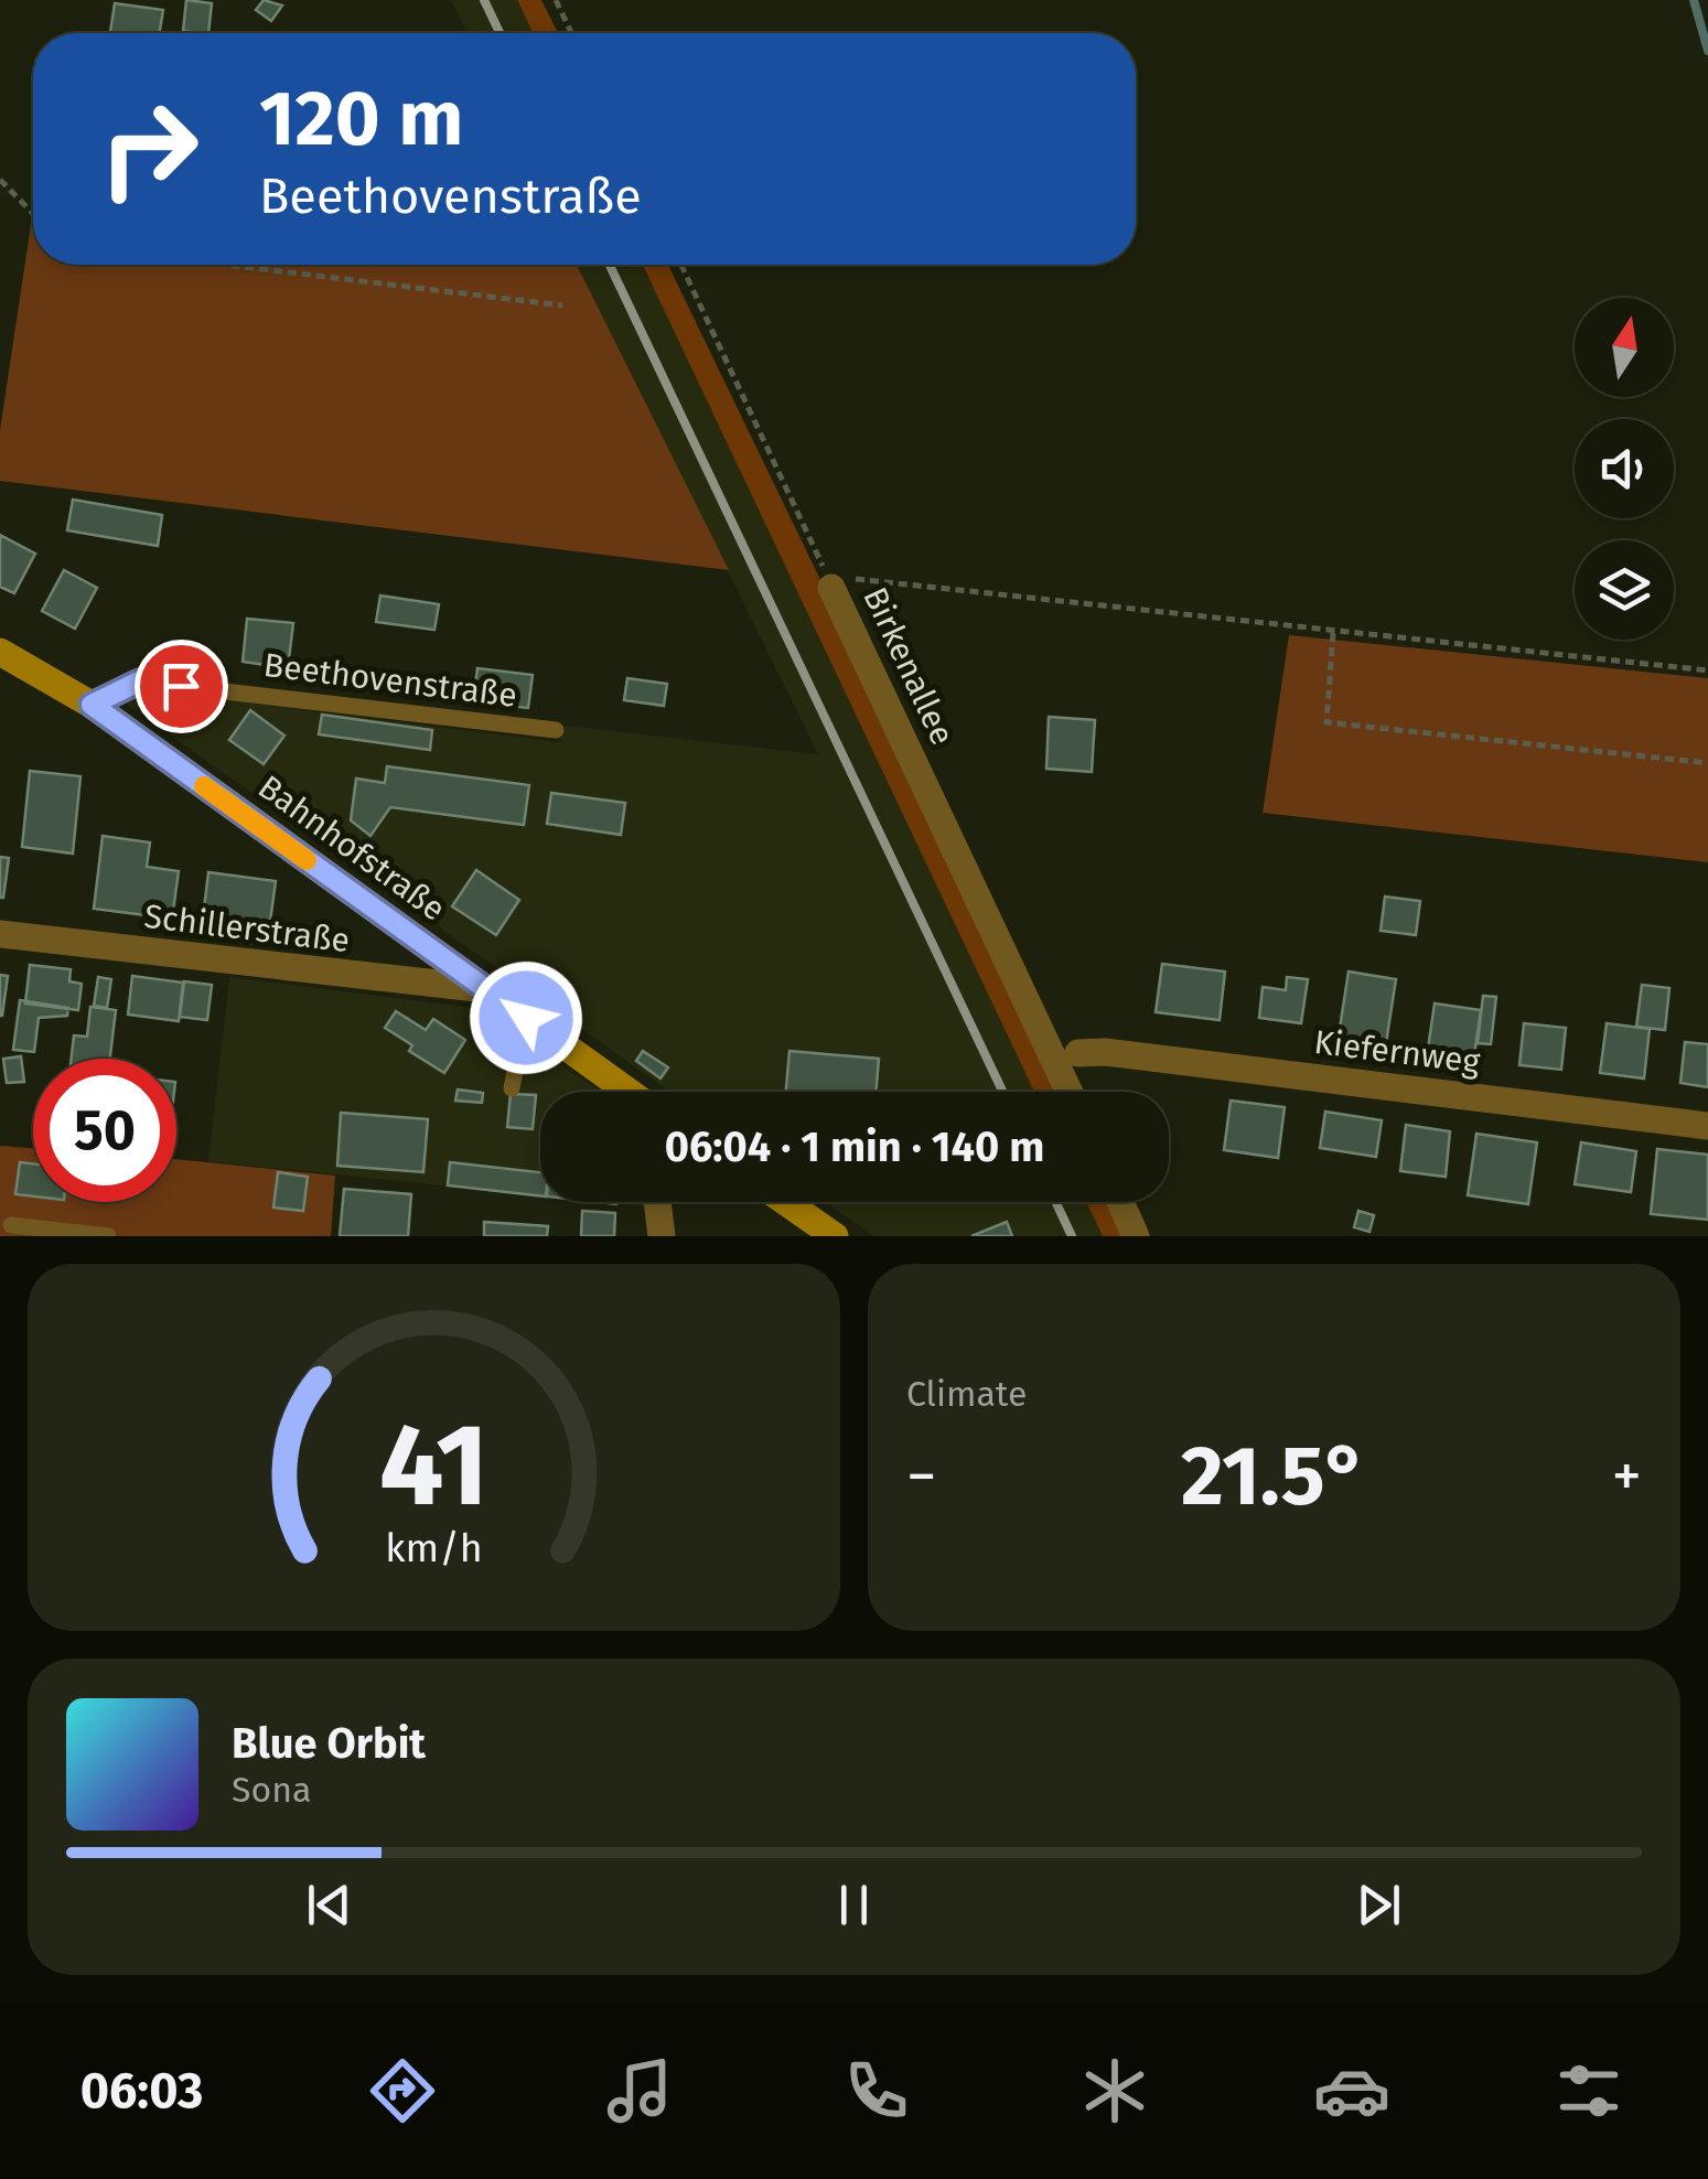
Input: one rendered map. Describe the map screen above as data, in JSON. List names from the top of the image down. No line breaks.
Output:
{"streets":{"main road":["Bahnhofstraße"],"street":["Birkenallee","Schillerstraße","Kiefernweg"],"lane":["Beethovenstraße"]},"crossings":[["Beethovenstraße","Bahnhofstraße"],["Bahnhofstraße","Schillerstraße"]],"north":"top","page":{"turn":["120 m","Beethovenstraße"],"limit":"50","trip":"06:04 · 1 min · 140 m","tile":"Climate","heat":["−","21.5°","+"],"song":["Blue Orbit","Sona"],"tabs":"06:03","gauge":["41","km/h"]}}
